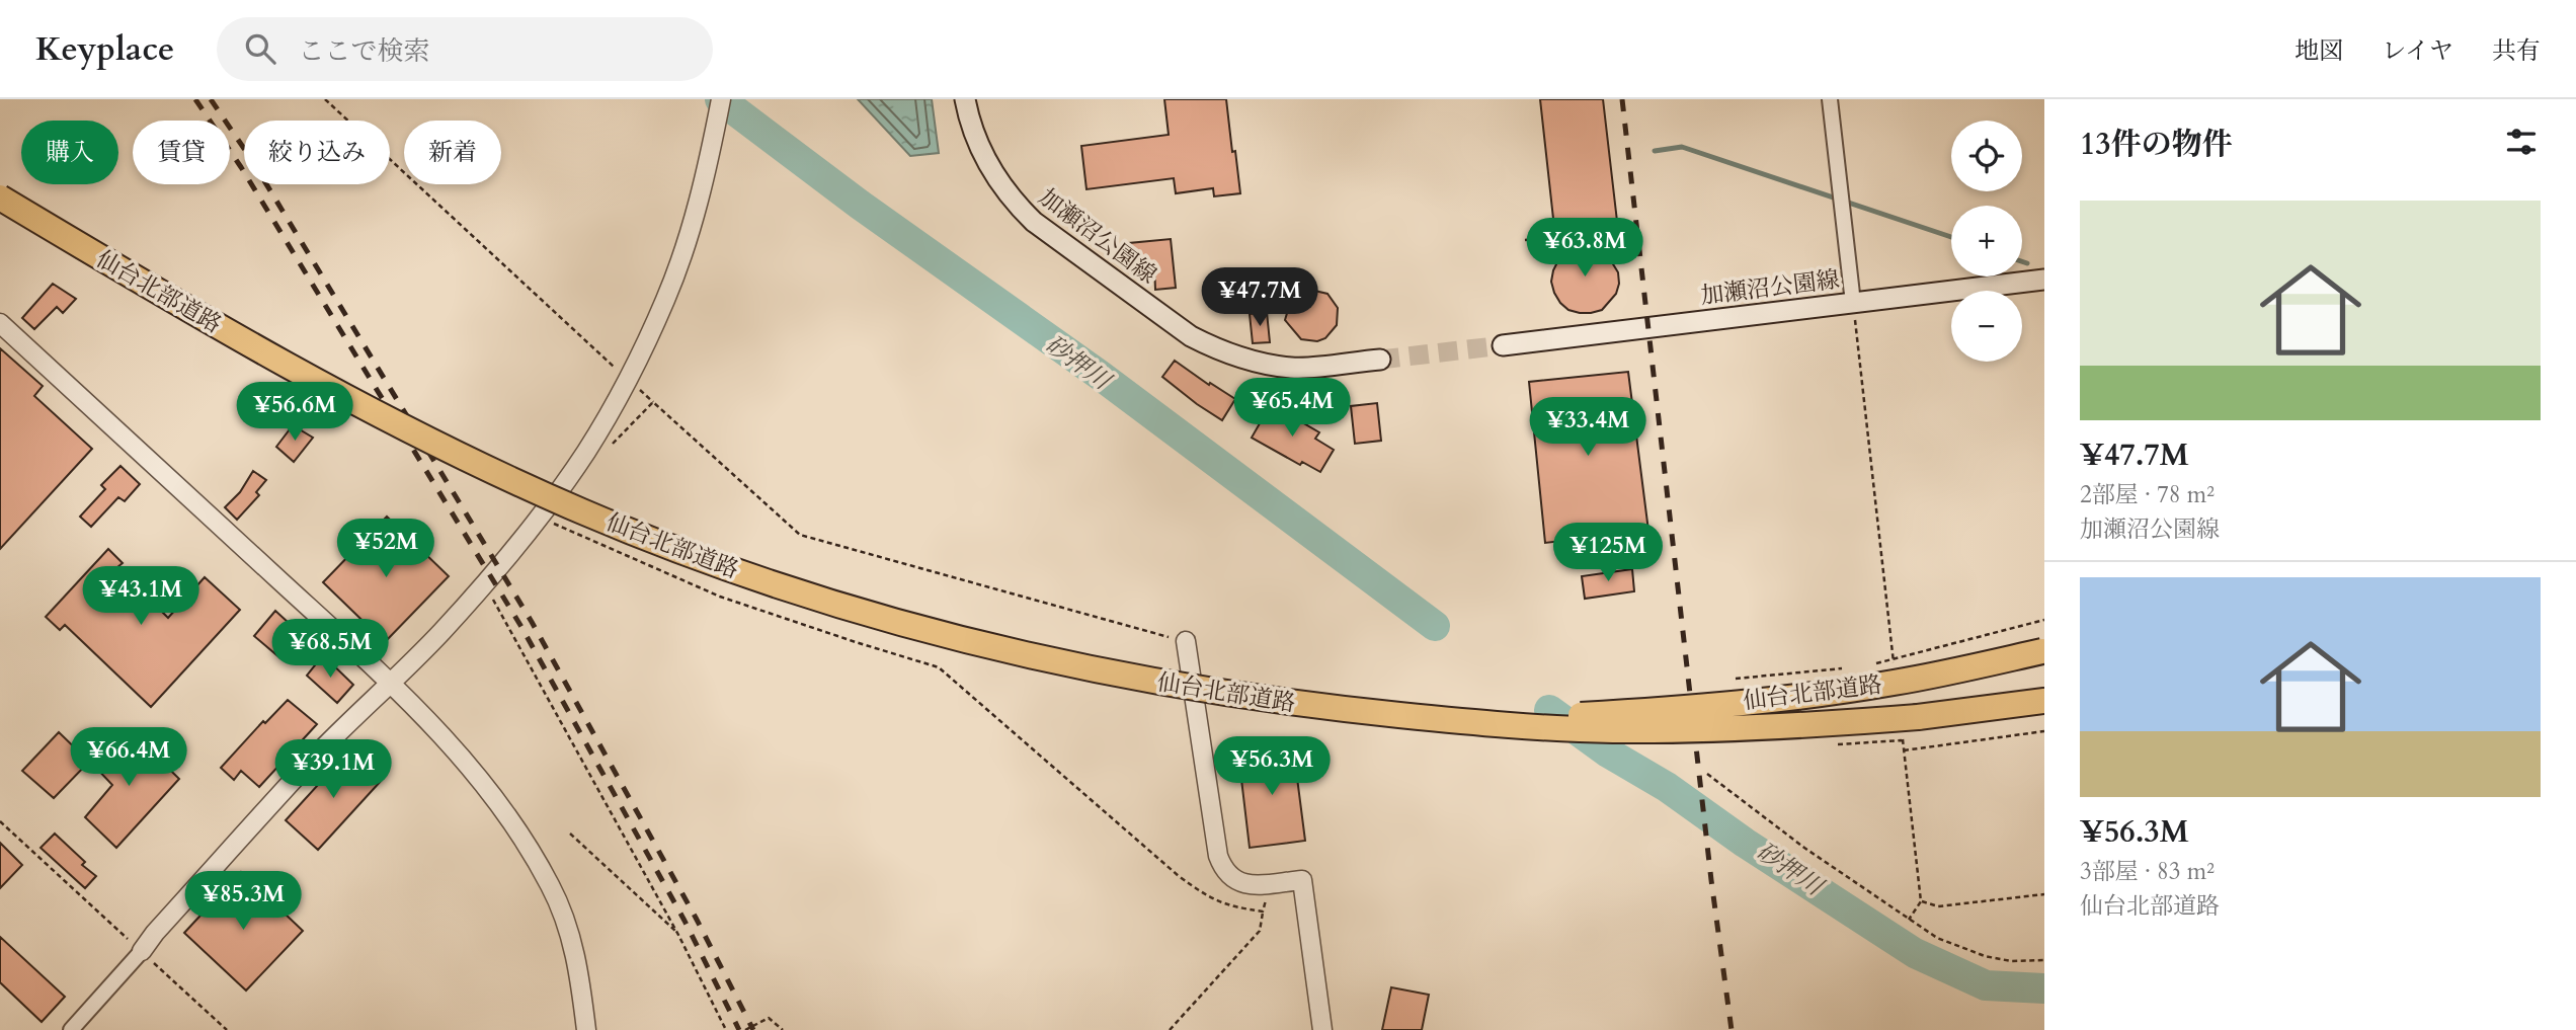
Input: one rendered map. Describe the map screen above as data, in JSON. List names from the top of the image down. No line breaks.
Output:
{"streets":{"highway":["仙台北部道路"],"main road":["加瀬沼公園線"]},"water":["砂押川"],"page":{"header":"Keyplace","search":"ここで検索","nav":["地図","レイヤ","共有"],"heading":"13件の物件","map_buttons":["+","−"],"chip":["購入","賃貸","絞り込み","新着"],"list":[{"name":"¥47.7M","note":"2部屋 · 78 m² · 加瀬沼公園線"},{"name":"¥56.3M","note":"3部屋 · 83 m² · 仙台北部道路"}],"price":["¥63.8M","¥47.7M","¥65.4M","¥56.6M","¥33.4M","¥52M","¥125M","¥43.1M","¥68.5M","¥66.4M","¥56.3M","¥39.1M","¥85.3M"]}}
